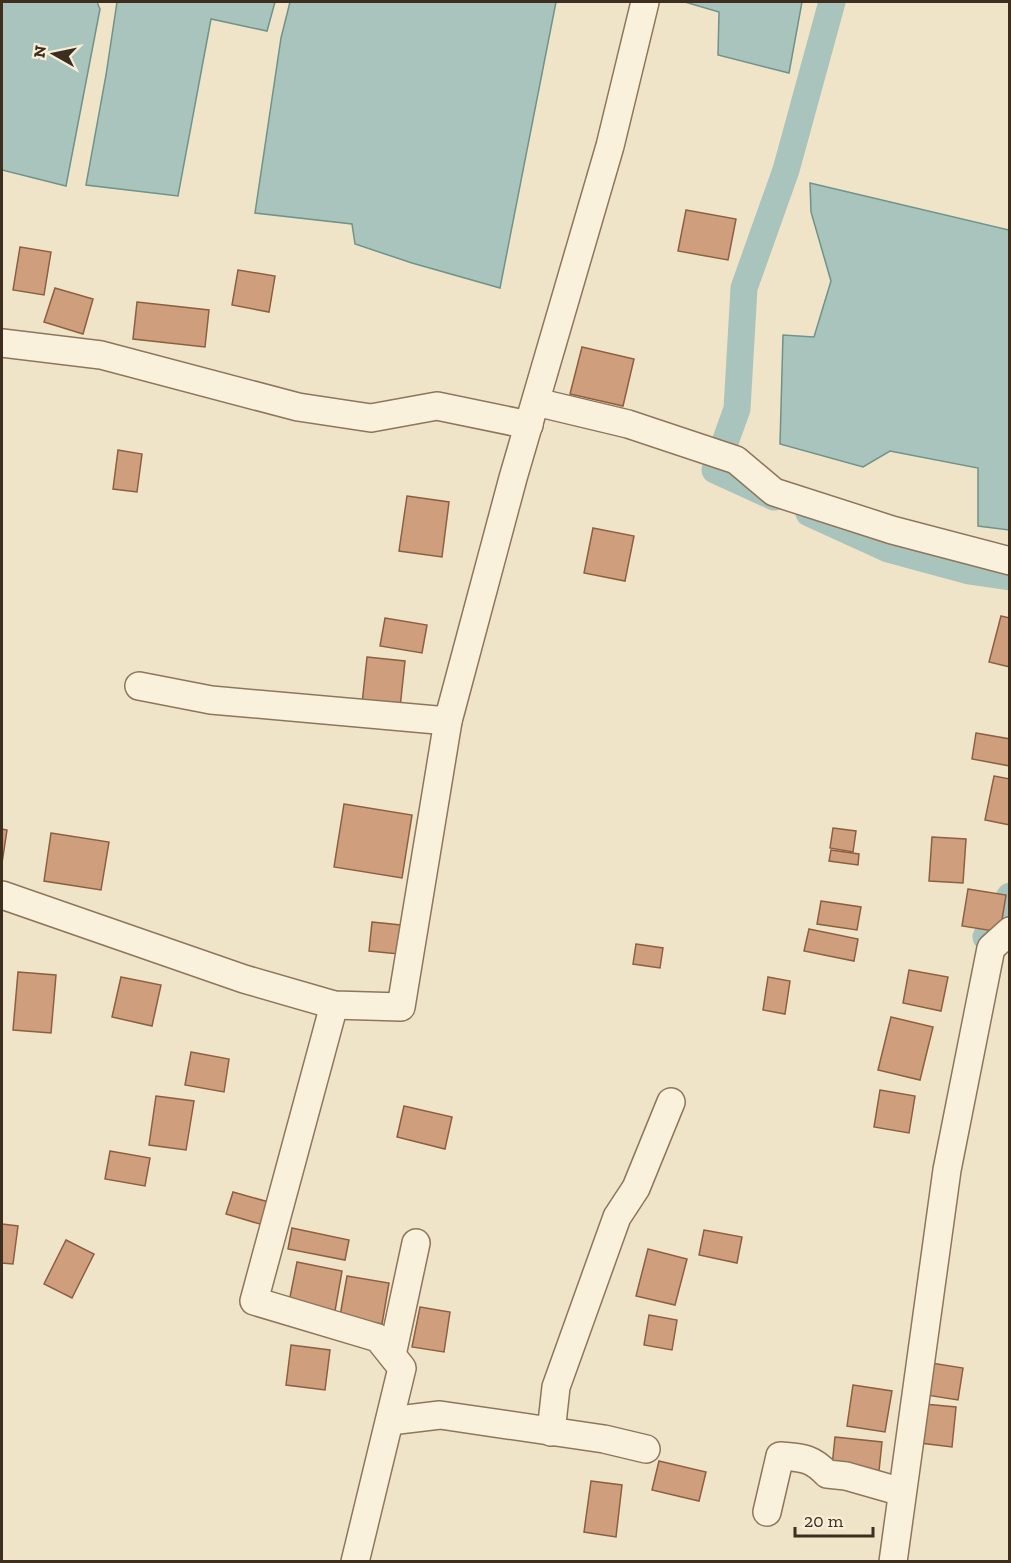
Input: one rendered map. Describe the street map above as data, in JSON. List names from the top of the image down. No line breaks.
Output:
{"scale_bar":"20 m","north":"left"}
